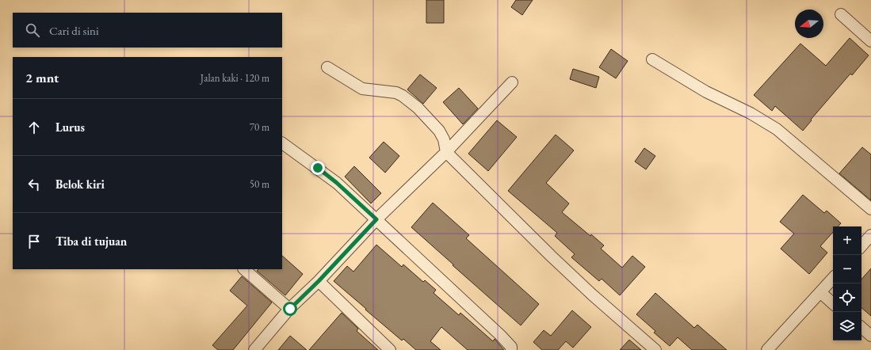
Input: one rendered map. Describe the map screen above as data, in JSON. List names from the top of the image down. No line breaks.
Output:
{"north":"left","page":{"search":"Cari di sini","heading":["2 mnt","Jalan kaki · 120 m"],"list":[["Lurus","70 m"],["Belok kiri","50 m"],"Tiba di tujuan"],"map_buttons":["+","−"]}}
